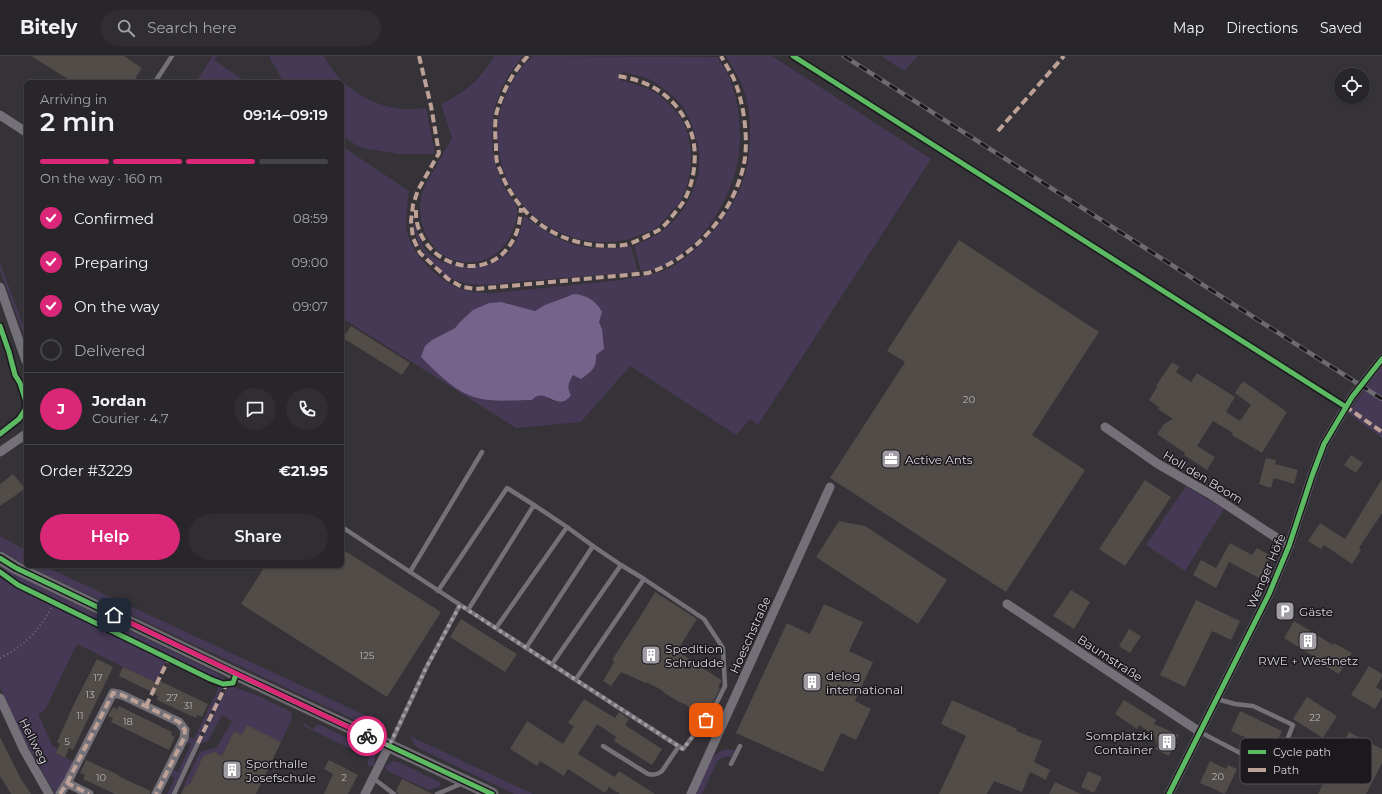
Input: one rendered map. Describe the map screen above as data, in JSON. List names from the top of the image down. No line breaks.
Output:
{"streets":{"street":["Holl den Boom","Wenger Höfe","Hoeschstraße","Baumstraße","Hellweg"]},"crossings":[["Holl den Boom","Wenger Höfe"],["Wenger Höfe","Baumstraße"]],"places":{"office":["Active Ants"],"parking":["Gäste"],"building":["RWE + Westnetz","Spedition Schrudde","delog international","Somplatzki Container","Sporthalle Josefschule"]},"house_numbers":["20","125","17","13","27","31","11","22","18","5","20","10","2"],"legend":["Cycle path","Path"],"page":{"header":"Bitely","search":"Search here","nav":["Map","Directions","Saved"],"heading":["2 min","Arriving in","09:14–09:19"],"panel":["Jordan","Courier · 4.7","Order #3229","€21.95"],"bar":"On the way · 160 m","list":[["Confirmed","08:59"],["Preparing","09:00"],["On the way","09:07"],"Delivered"],"round":"J","buttons":["Help","Share"]}}
